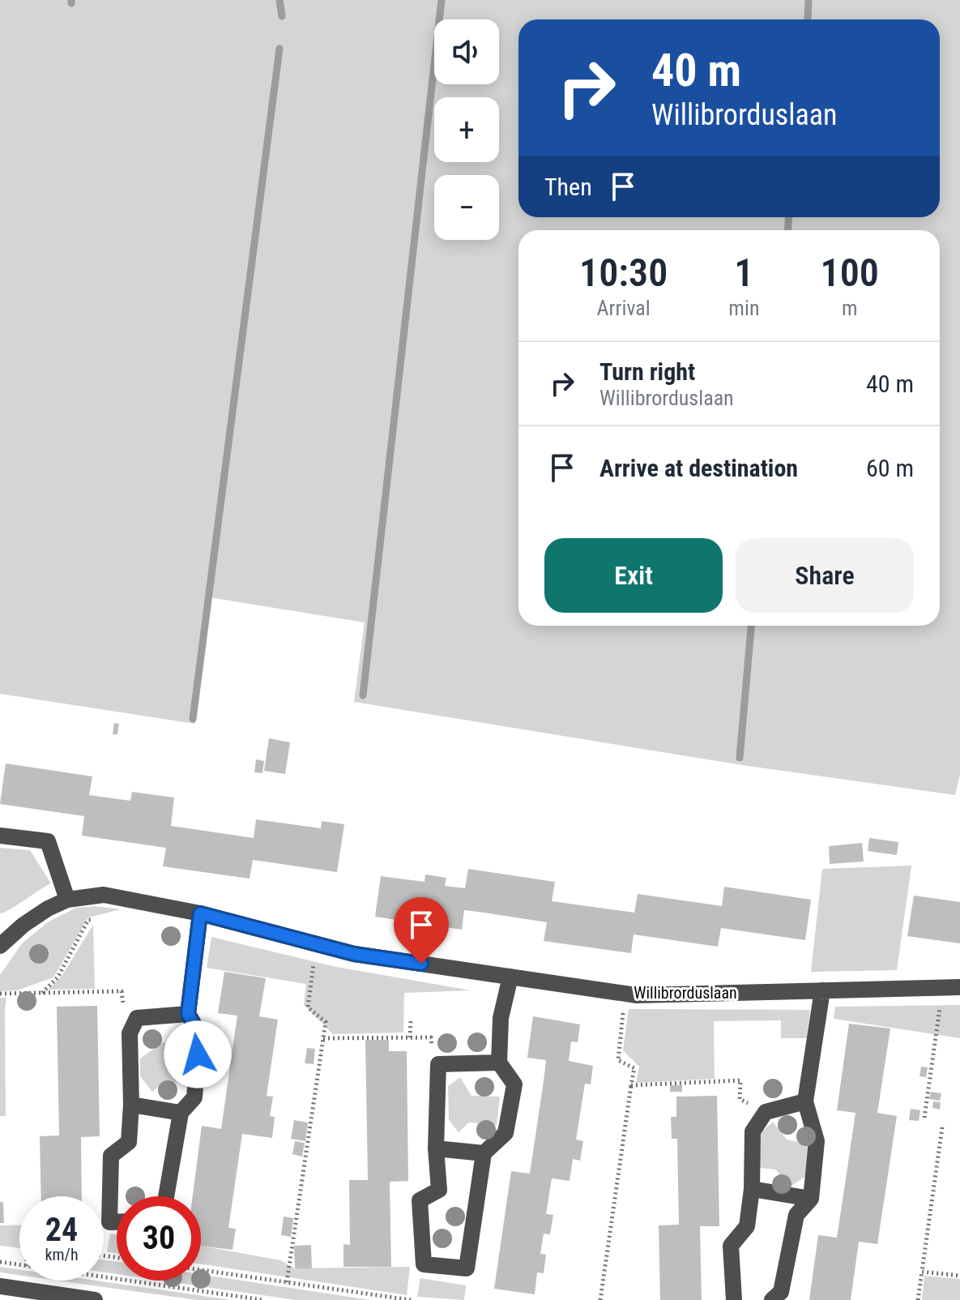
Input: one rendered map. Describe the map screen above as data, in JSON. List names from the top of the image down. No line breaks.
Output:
{"streets":{"street":["Willibrorduslaan"]},"page":{"map_buttons":["+","−"],"turn":["40 m","Willibrorduslaan"],"then":"Then","eta":["10:30","Arrival","1","min","100","m"],"list":[{"name":"Turn right","note":"Willibrorduslaan","value":"40 m"},{"name":"Arrive at destination","value":"60 m"}],"buttons":["Exit","Share"],"speed":"24 km/h","limit":"30"}}
